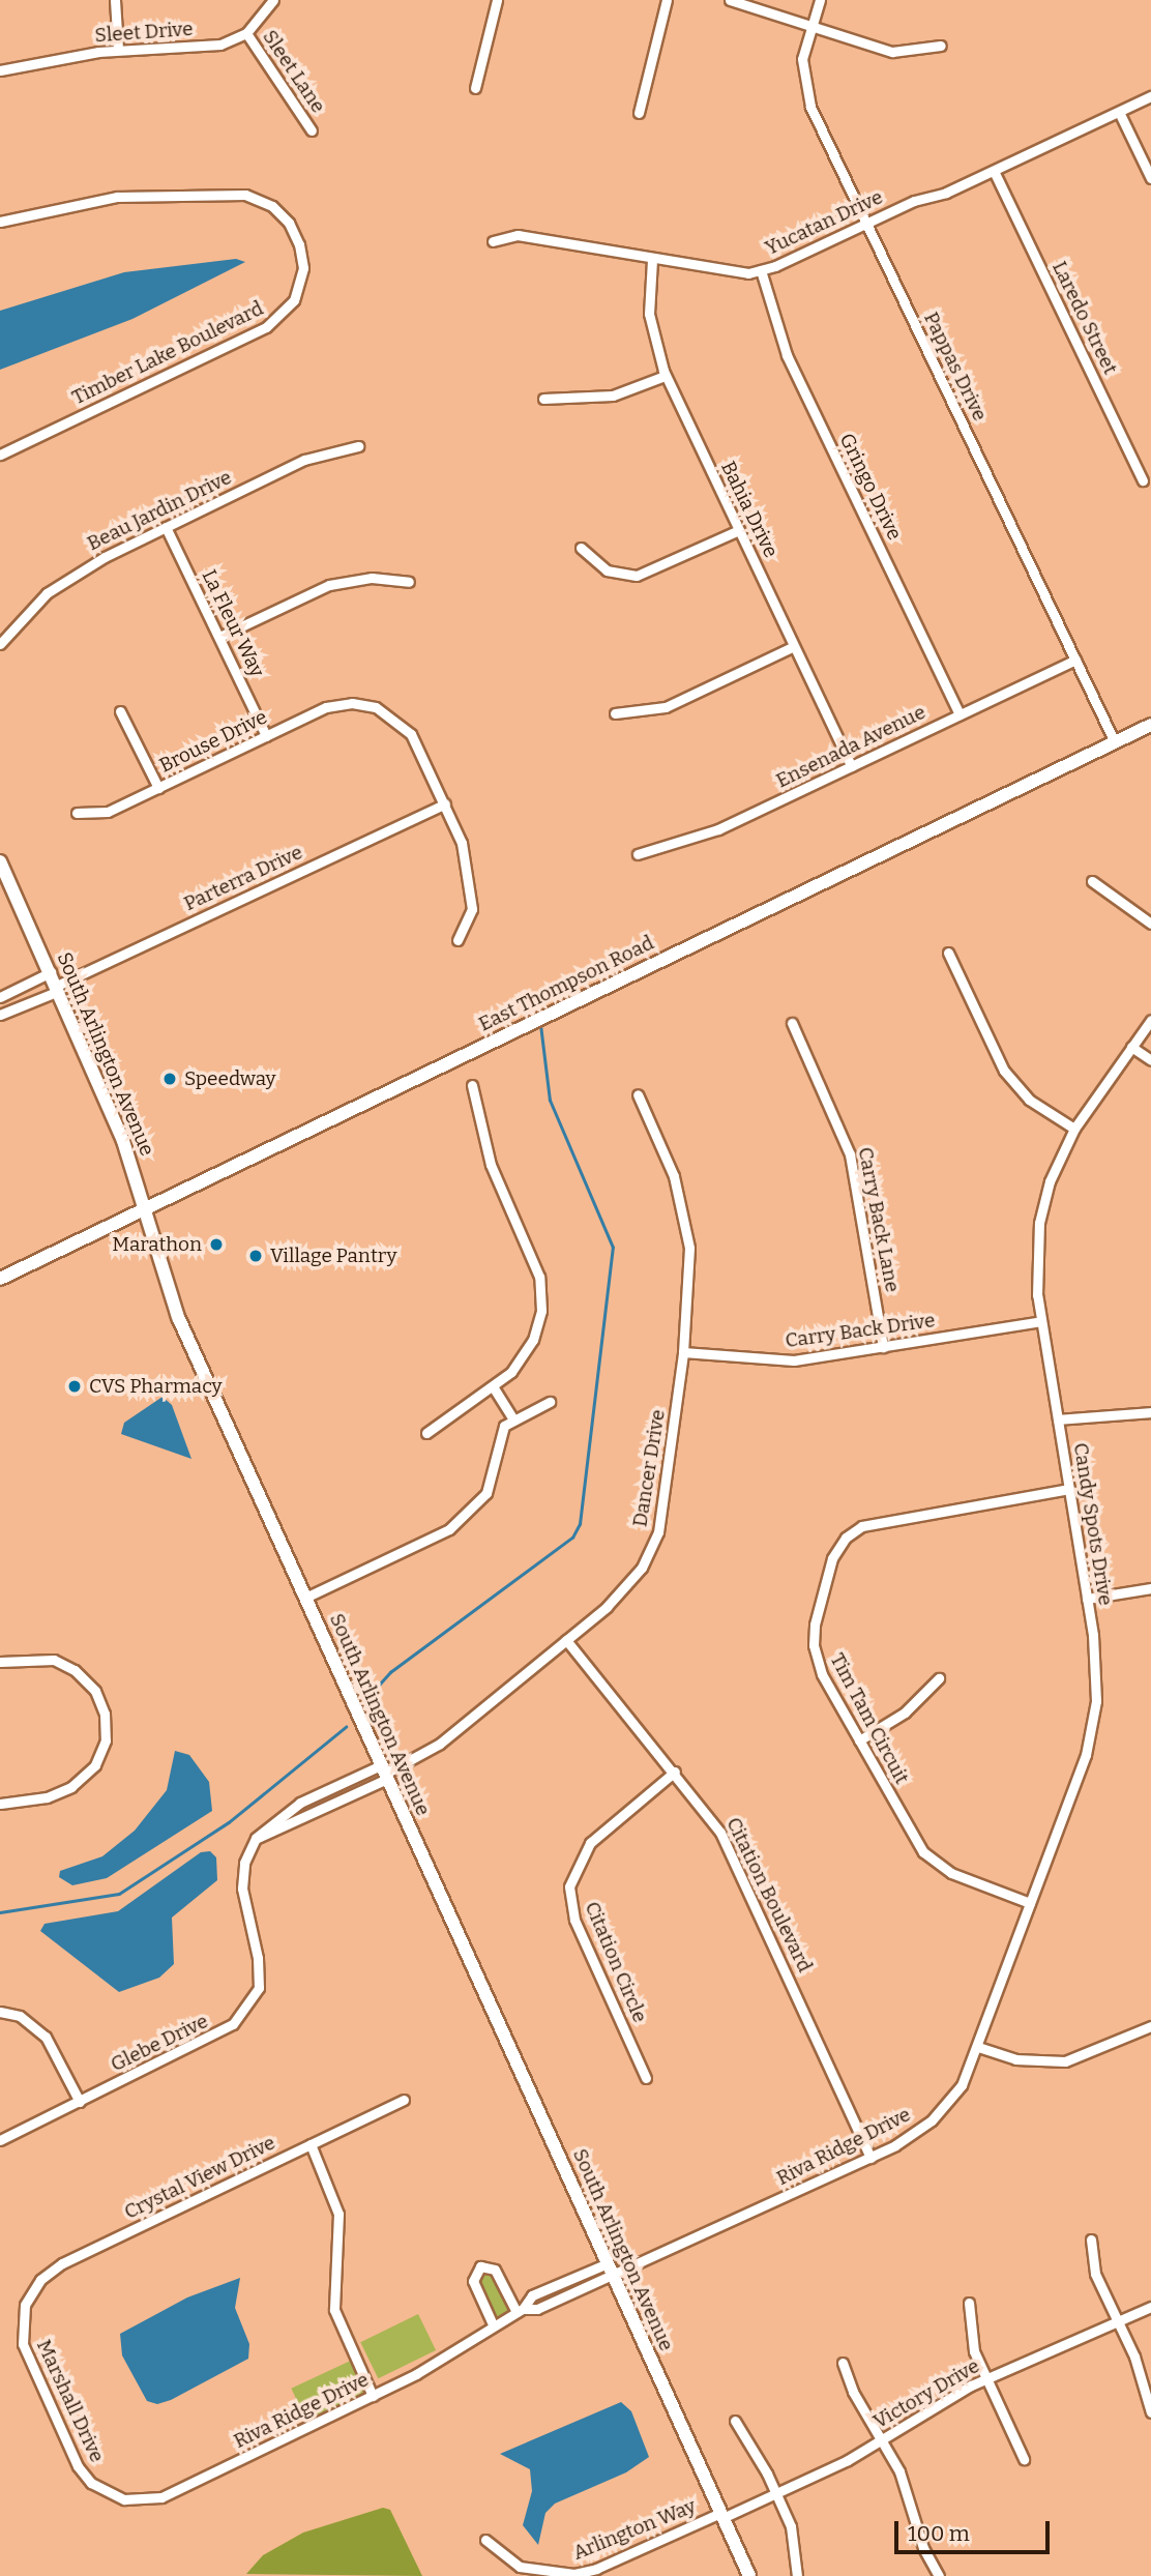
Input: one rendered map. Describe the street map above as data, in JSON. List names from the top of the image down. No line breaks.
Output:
{"streets":{"main road":["East Thompson Road","South Arlington Avenue"],"street":["Sleet Drive","Sleet Lane","Yucatan Drive","Laredo Street","Timber Lake Boulevard","Pappas Drive","Gringo Drive","Bahia Drive","Beau Jardin Drive","La Fleur Way","Brouse Drive","Ensenada Avenue","Parterra Drive","Carry Back Lane","Carry Back Drive","Dancer Drive","Candy Spots Drive","Tim Tam Circuit","Citation Boulevard","Citation Circle","Glebe Drive","Riva Ridge Drive","Crystal View Drive","Victory Drive","Marshall Drive","Arlington Way"]},"crossings":[["Sleet Drive","Sleet Lane"],["Yucatan Drive","Laredo Street"],["Yucatan Drive","Pappas Drive"],["Yucatan Drive","Gringo Drive"],["Yucatan Drive","Bahia Drive"],["Pappas Drive","Ensenada Avenue"],["Pappas Drive","East Thompson Road"],["Gringo Drive","Ensenada Avenue"],["Bahia Drive","Ensenada Avenue"],["Beau Jardin Drive","La Fleur Way"],["La Fleur Way","Brouse Drive"],["Brouse Drive","Parterra Drive"],["Parterra Drive","South Arlington Avenue"],["East Thompson Road","South Arlington Avenue"],["South Arlington Avenue","Dancer Drive"],["South Arlington Avenue","Glebe Drive"],["South Arlington Avenue","Riva Ridge Drive"],["South Arlington Avenue","Victory Drive"],["South Arlington Avenue","Arlington Way"],["Carry Back Lane","Carry Back Drive"],["Carry Back Drive","Dancer Drive"],["Carry Back Drive","Candy Spots Drive"],["Dancer Drive","Citation Boulevard"],["Dancer Drive","Glebe Drive"],["Candy Spots Drive","Tim Tam Circuit"],["Candy Spots Drive","Riva Ridge Drive"],["Citation Boulevard","Citation Circle"],["Citation Boulevard","Riva Ridge Drive"],["Riva Ridge Drive","Marshall Drive"],["Crystal View Drive","Marshall Drive"],["Victory Drive","Arlington Way"]],"places":["Speedway","Marathon","Village Pantry","CVS Pharmacy"],"scale_bar":"100 m"}
